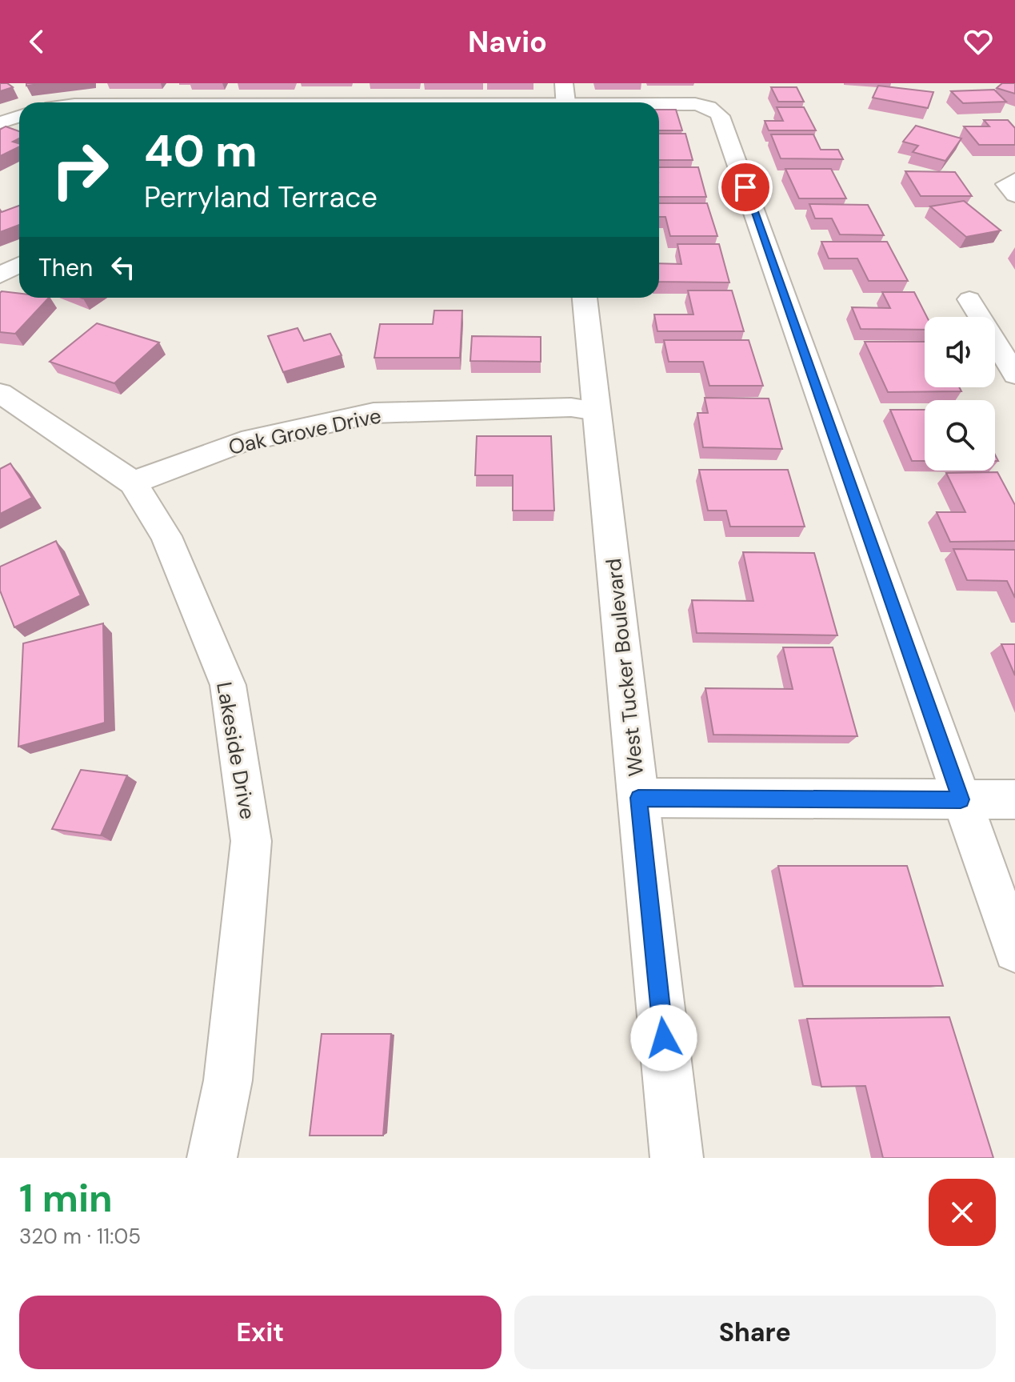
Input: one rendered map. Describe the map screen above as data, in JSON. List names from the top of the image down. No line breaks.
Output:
{"streets":{"street":["Oak Grove Drive","West Tucker Boulevard","Lakeside Drive"]},"crossings":[["Oak Grove Drive","West Tucker Boulevard"],["Oak Grove Drive","Lakeside Drive"]],"page":{"header":"Navio","turn":["40 m","Perryland Terrace"],"then":"Then","heading":["1 min","320 m · 11:05"],"buttons":["Exit","Share"]}}
